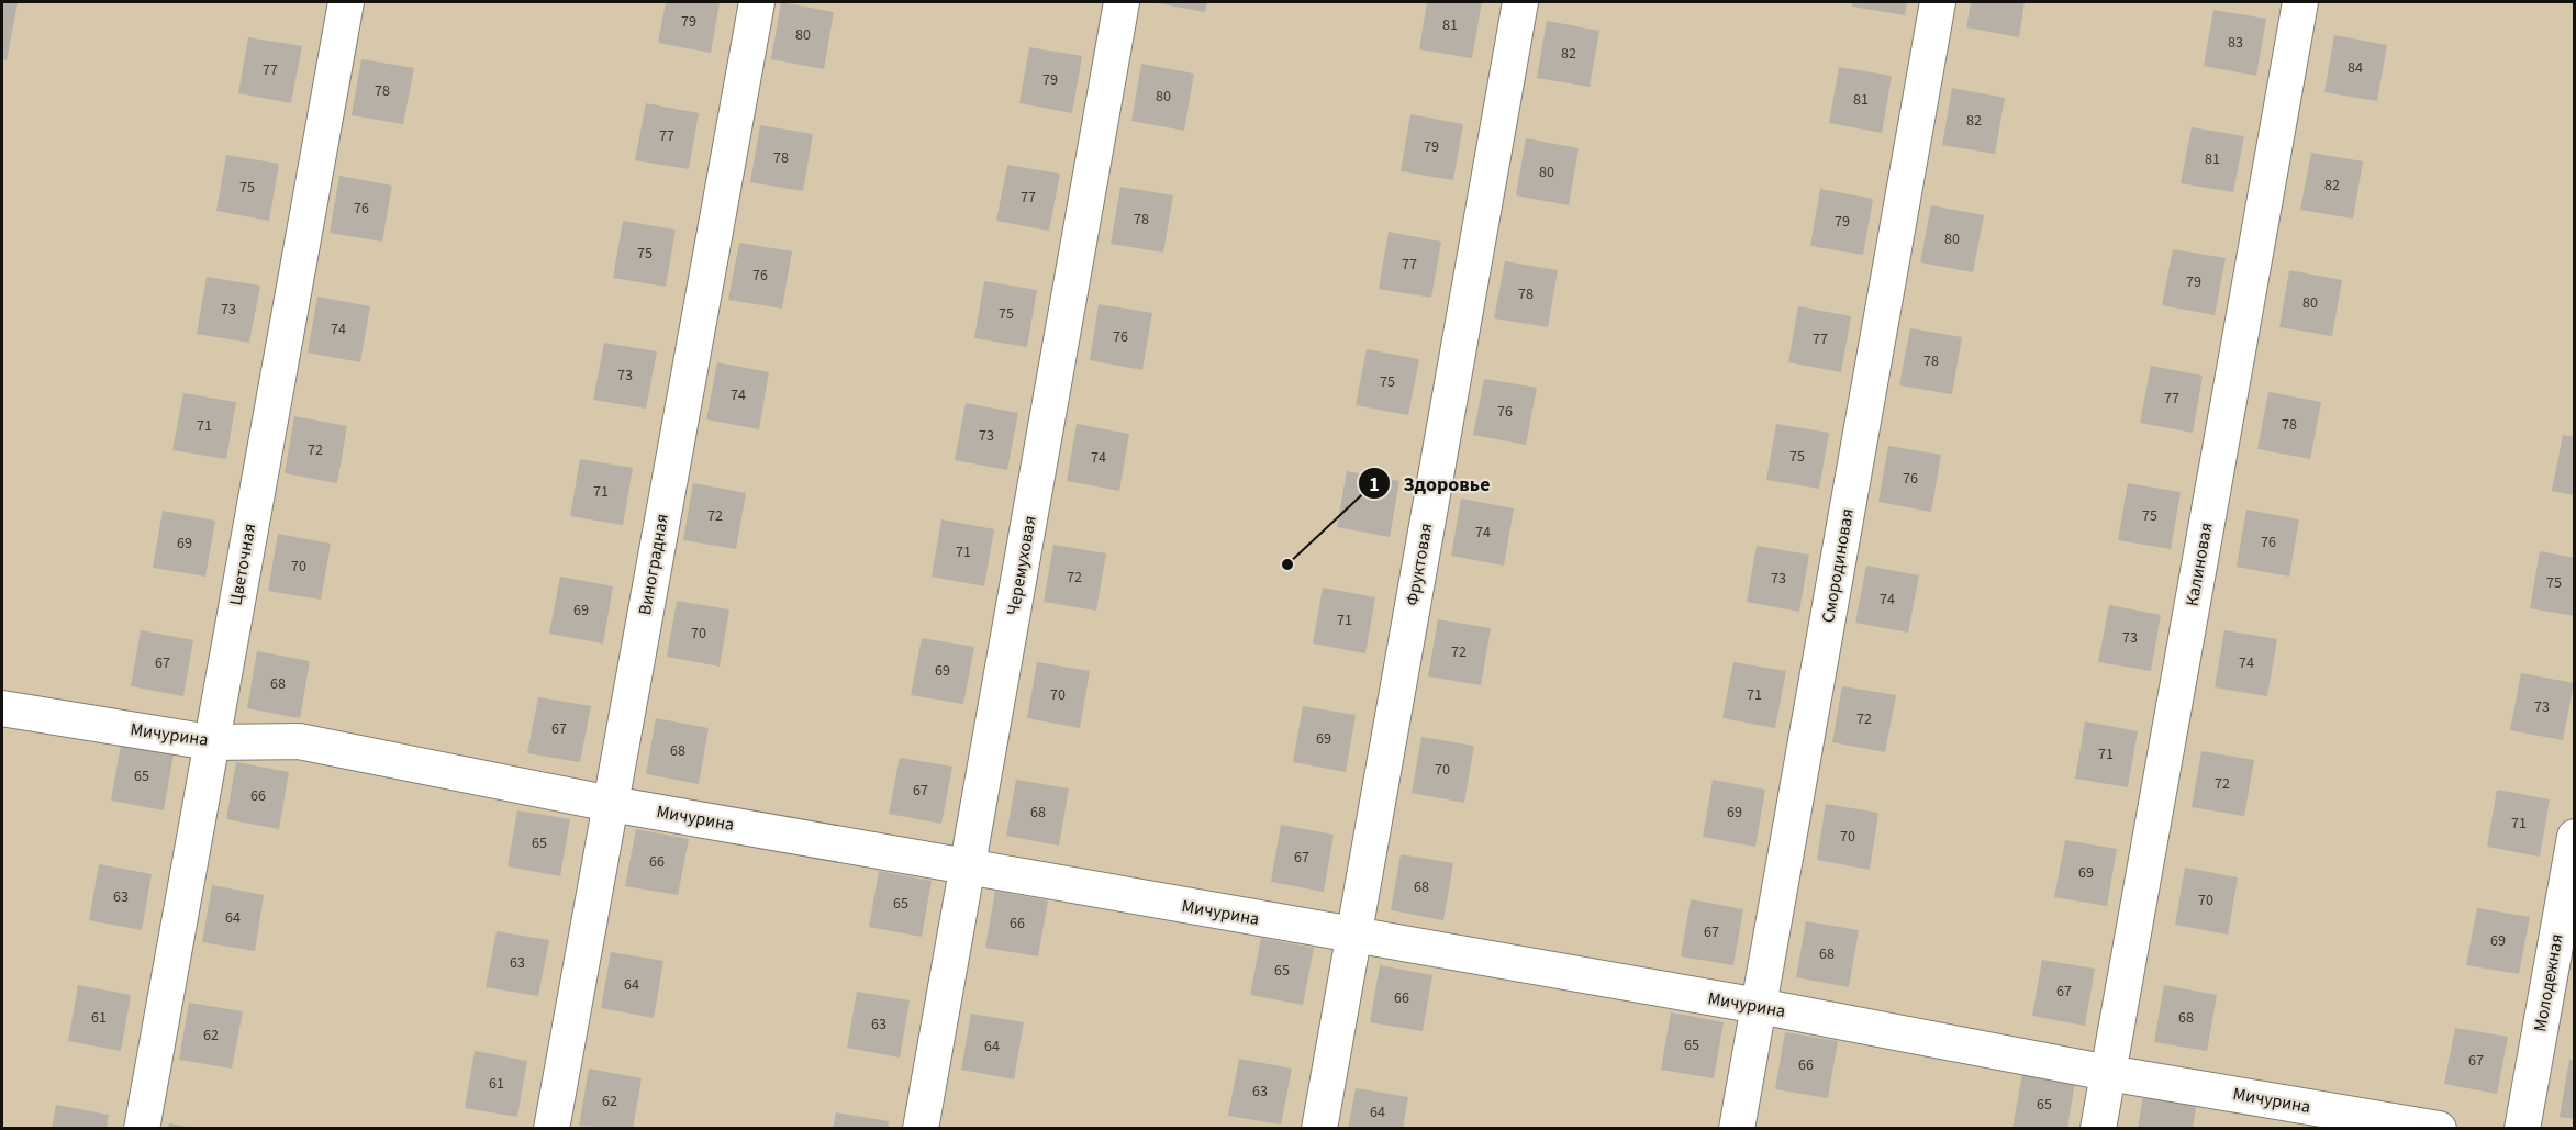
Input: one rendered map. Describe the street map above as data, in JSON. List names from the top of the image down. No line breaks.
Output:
{"streets":{"street":["Цветочная","Виноградная","Фруктовая","Калиновая","Черемуховая","Смородиновая","Мичурина","Молодежная"]},"crossings":[["Цветочная","Мичурина"],["Виноградная","Мичурина"],["Фруктовая","Мичурина"],["Калиновая","Мичурина"],["Черемуховая","Мичурина"],["Смородиновая","Мичурина"]],"places":["Здоровье"],"house_numbers":["79","81","80","83","82","84","77","79","78","80","81","82","77","79","78","81","80","82","75","77","76","78","79","80","75","77","76","79","78","80","73","75","74","76","77","78","73","75","74","77","76","78","71","73","72","75","74","76","71","72","75","74","76","69","71","70","72","73","75","74","69","71","70","73","72","67","74","69","68","70","71","73","72","67","69","68","71","70","65","72","67","66","68","69","71","70","65","67","66","69","68","63","70","65","64","66","67","69","68","63","65","64","67","66","61","68","63","62","65","64","67","66","61","63","62","65","64"]}
